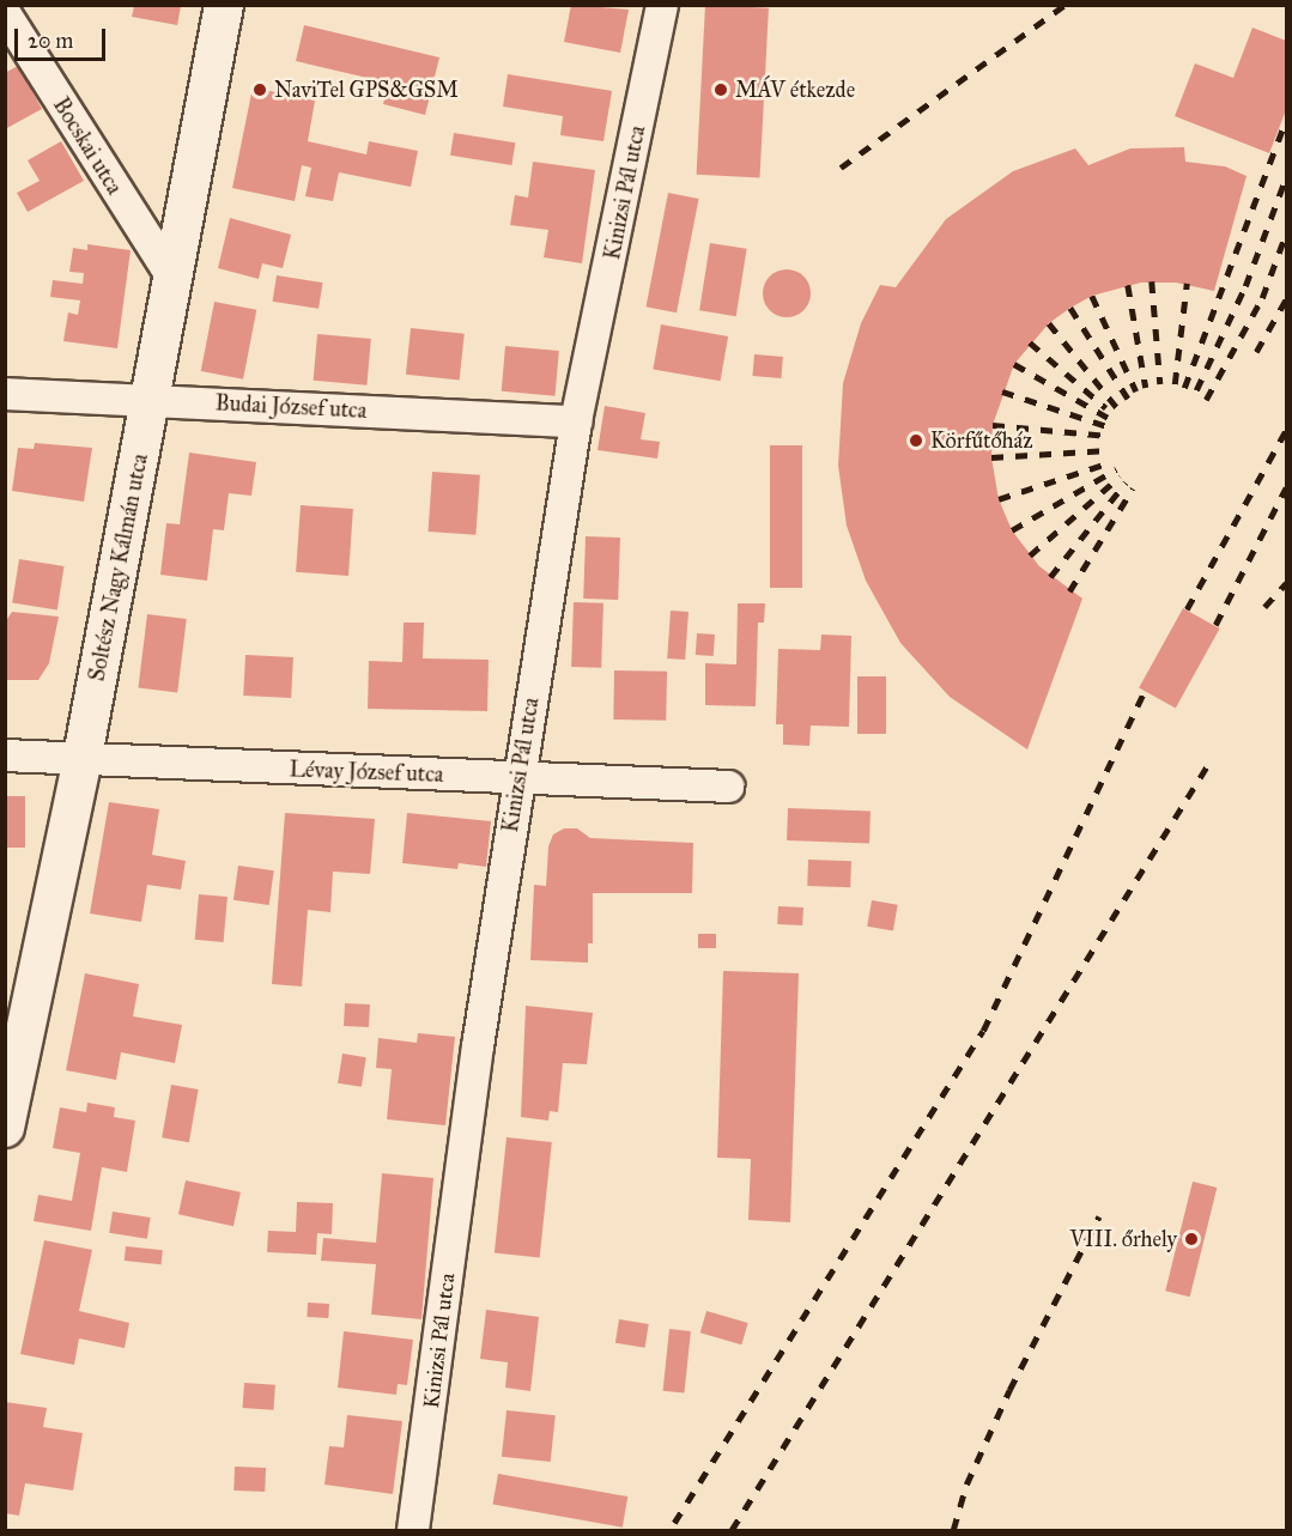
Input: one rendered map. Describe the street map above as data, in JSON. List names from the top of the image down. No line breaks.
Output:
{"streets":{"street":["Bocskai utca","Kinizsi Pál utca","Budai József utca","Soltész Nagy Kálmán utca","Lévay József utca"]},"crossings":[["Bocskai utca","Soltész Nagy Kálmán utca"],["Kinizsi Pál utca","Budai József utca"],["Kinizsi Pál utca","Lévay József utca"],["Budai József utca","Soltész Nagy Kálmán utca"],["Soltész Nagy Kálmán utca","Lévay József utca"]],"places":["NaviTel GPS&GSM","MÁV étkezde","Körfűtőház","VIII. őrhely"],"scale_bar":"20 m"}
